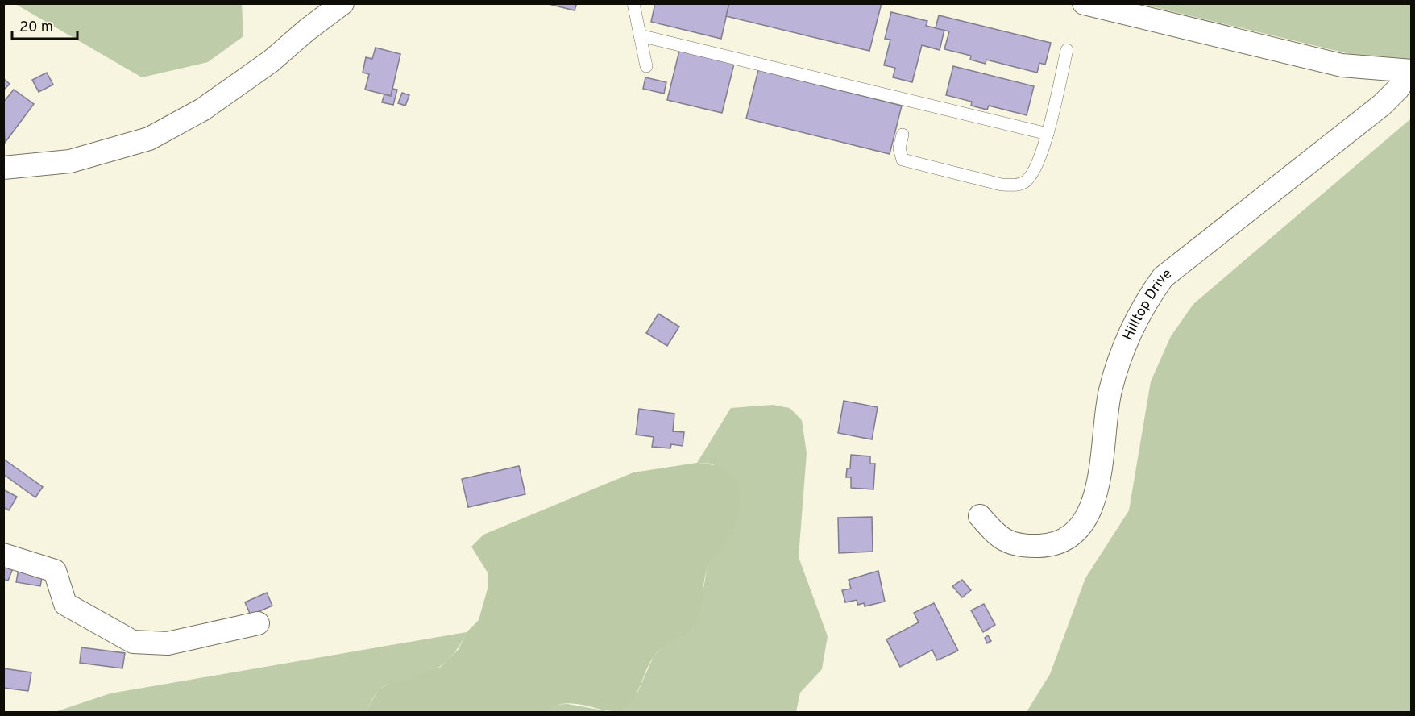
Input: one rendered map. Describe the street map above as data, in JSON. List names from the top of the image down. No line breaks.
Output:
{"streets":{"street":["Hilltop Drive"]},"scale_bar":"20 m"}
